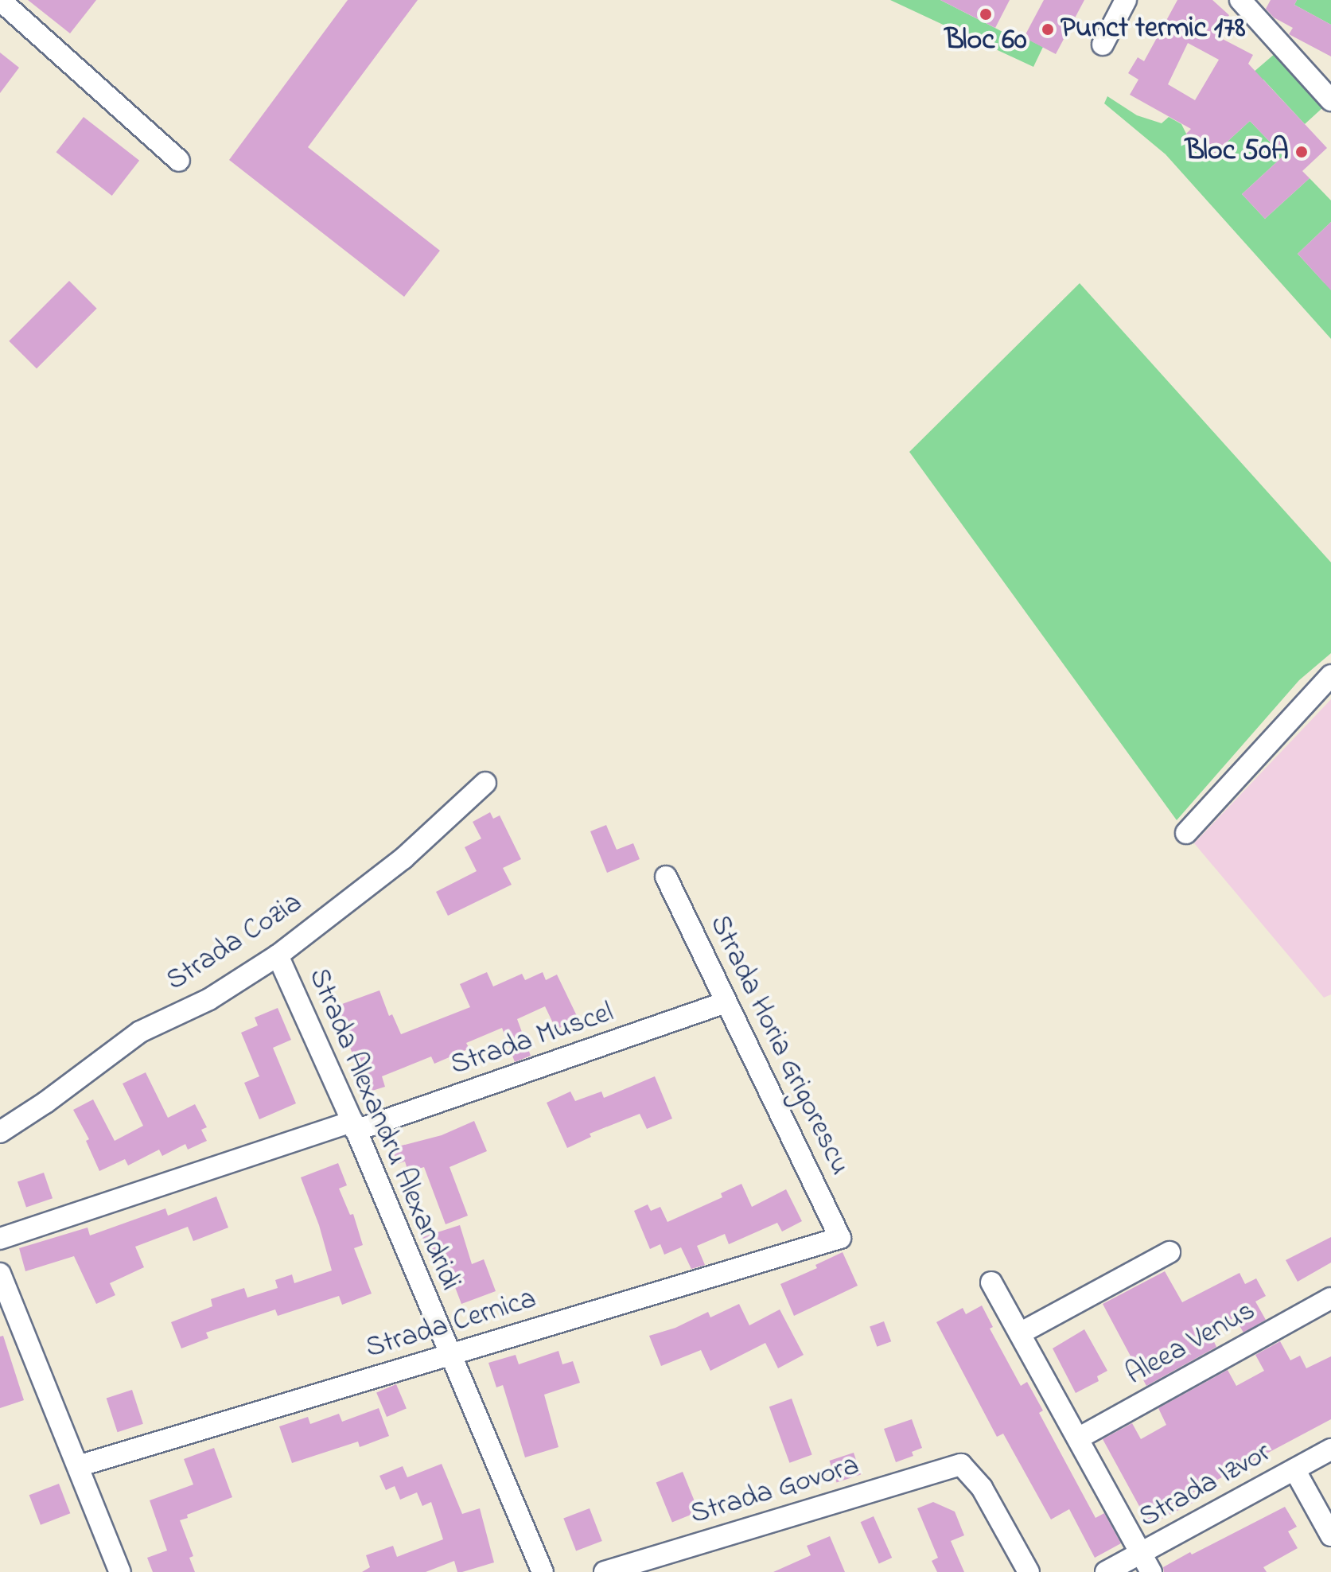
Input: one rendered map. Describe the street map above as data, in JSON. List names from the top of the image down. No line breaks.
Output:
{"streets":{"street":["Strada Cozia","Strada Muscel","Strada Horia Grigorescu","Strada Alexandru Alexandridi","Strada Cernica","Aleea Venus","Strada Izvor","Strada Govora"]},"crossings":[["Strada Cozia","Strada Alexandru Alexandridi"],["Strada Muscel","Strada Horia Grigorescu"],["Strada Muscel","Strada Alexandru Alexandridi"],["Strada Horia Grigorescu","Strada Cernica"],["Strada Alexandru Alexandridi","Strada Cernica"]],"places":["Bloc 60","Punct termic 178","Bloc 50A"]}
